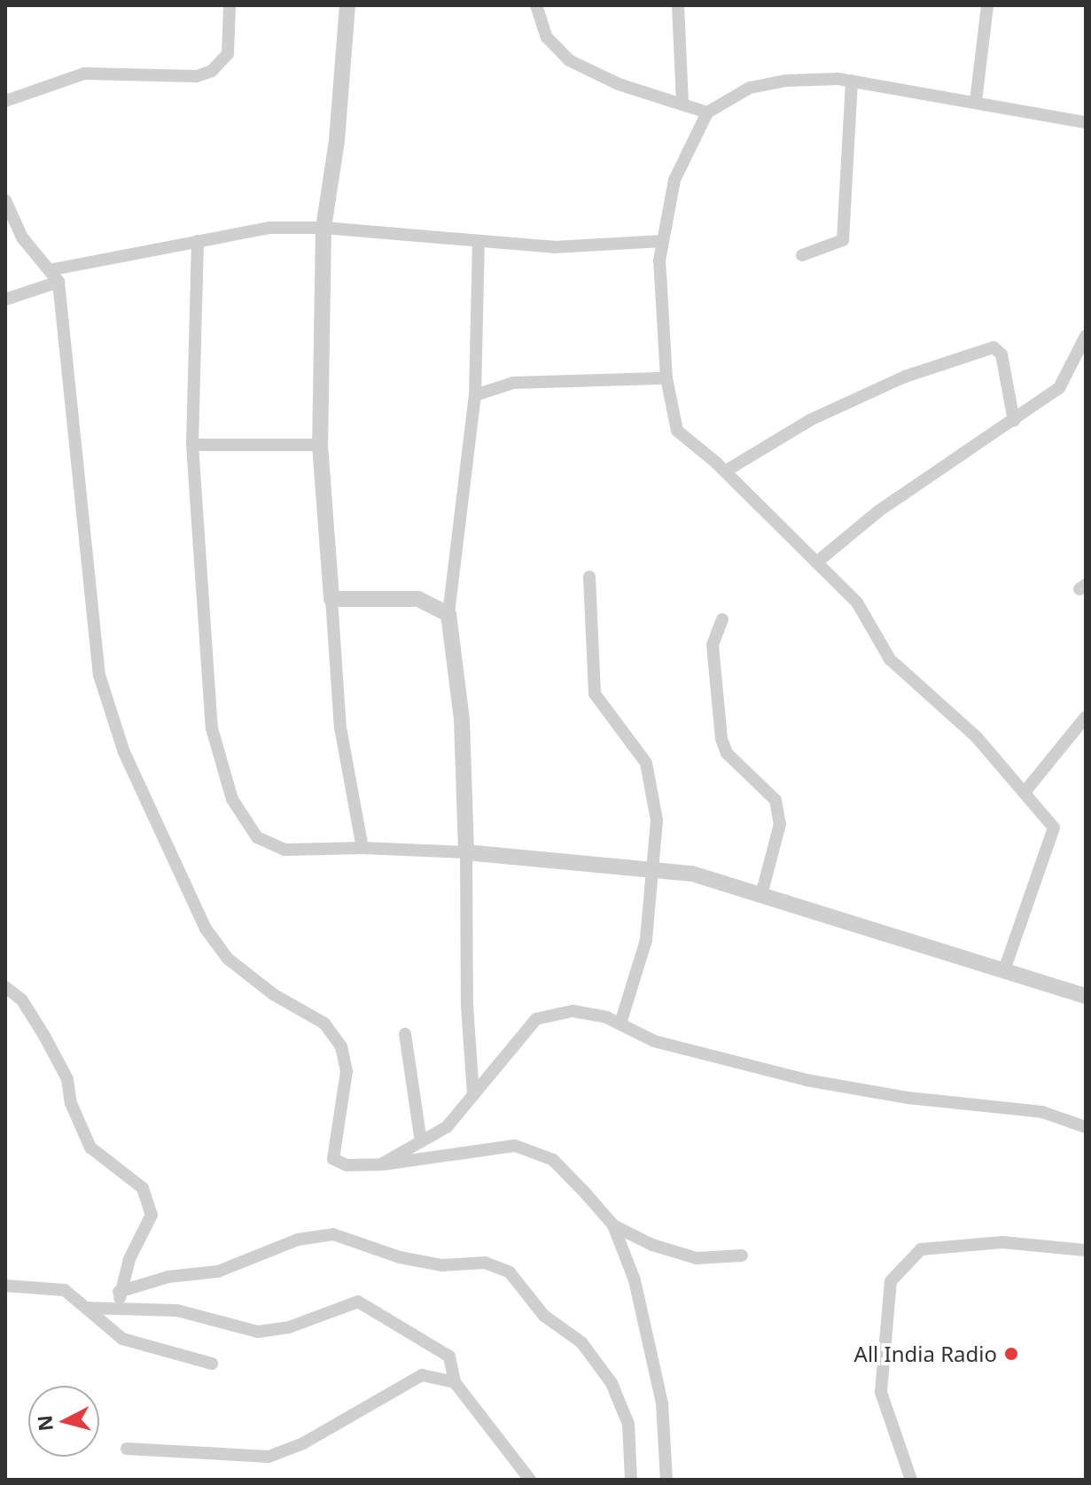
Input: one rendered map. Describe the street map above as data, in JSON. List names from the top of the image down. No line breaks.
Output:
{"places":["All India Radio"],"north":"left"}
